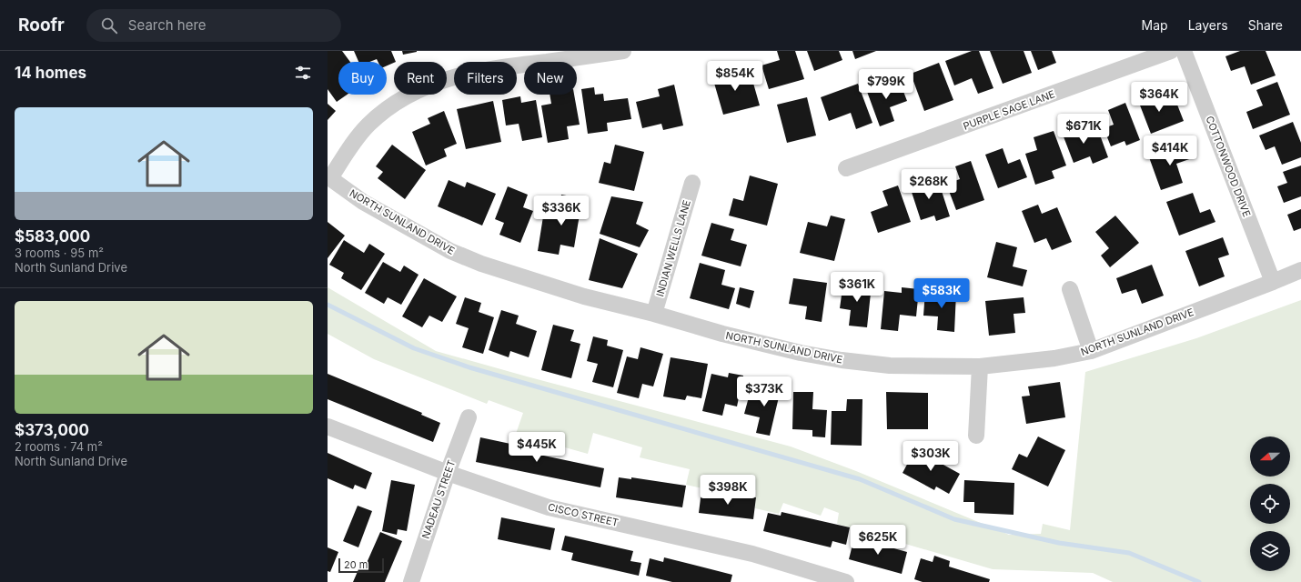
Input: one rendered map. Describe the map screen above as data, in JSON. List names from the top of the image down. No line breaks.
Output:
{"streets":{"street":["PURPLE SAGE LANE","COTTONWOOD DRIVE","NORTH SUNLAND DRIVE","INDIAN WELLS LANE","NADEAU STREET","CISCO STREET"]},"crossings":[["COTTONWOOD DRIVE","NORTH SUNLAND DRIVE"],["NORTH SUNLAND DRIVE","INDIAN WELLS LANE"],["NADEAU STREET","CISCO STREET"]],"scale_bar":"20 m","north":"left","page":{"header":"Roofr","search":"Search here","nav":["Map","Layers","Share"],"heading":"14 homes","price":["$854K","$799K","$364K","$671K","$414K","$268K","$336K","$361K","$583K","$373K","$445K","$303K","$398K","$625K"],"chip":["Buy","Rent","Filters","New"],"list":[{"name":"$583,000","note":"3 rooms · 95 m² · North Sunland Drive"},{"name":"$373,000","note":"2 rooms · 74 m² · North Sunland Drive"}],"scale":"20 m"}}
